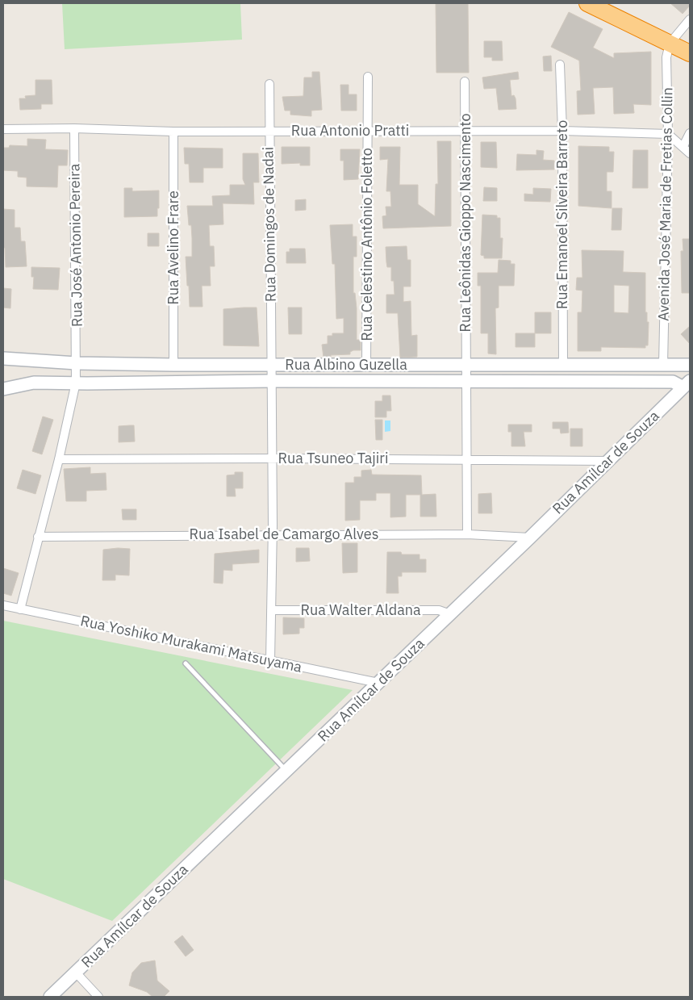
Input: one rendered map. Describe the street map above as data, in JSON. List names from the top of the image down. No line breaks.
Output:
{"streets":{"street":["Rua Antonio Pratti","Avenida José Maria de Fretias Collin","Rua Emanoel Silveira Barreto","Rua Leônidas Gioppo Nascimento","Rua Domingos de Nadai","Rua Celestino Antônio Foletto","Rua José Antonio Pereira","Rua Avelino Frare","Rua Albino Guzella","Rua Tsuneo Tajiri","Rua Amílcar de Souza","Rua Isabel de Camargo Alves","Rua Walter Aldana","Rua Yoshiko Murakami Matsuyama"]},"crossings":[["Rua Antonio Pratti","Avenida José Maria de Fretias Collin"],["Rua Antonio Pratti","Rua Emanoel Silveira Barreto"],["Rua Antonio Pratti","Rua Leônidas Gioppo Nascimento"],["Rua Antonio Pratti","Rua Domingos de Nadai"],["Rua Antonio Pratti","Rua Celestino Antônio Foletto"],["Rua Antonio Pratti","Rua José Antonio Pereira"],["Rua Antonio Pratti","Rua Avelino Frare"],["Avenida José Maria de Fretias Collin","Rua Albino Guzella"],["Rua Emanoel Silveira Barreto","Rua Albino Guzella"],["Rua Leônidas Gioppo Nascimento","Rua Albino Guzella"],["Rua Leônidas Gioppo Nascimento","Rua Tsuneo Tajiri"],["Rua Leônidas Gioppo Nascimento","Rua Isabel de Camargo Alves"],["Rua Domingos de Nadai","Rua Albino Guzella"],["Rua Celestino Antônio Foletto","Rua Albino Guzella"],["Rua José Antonio Pereira","Rua Albino Guzella"],["Rua Avelino Frare","Rua Albino Guzella"],["Rua Albino Guzella","Rua Amílcar de Souza"],["Rua Tsuneo Tajiri","Rua Amílcar de Souza"],["Rua Amílcar de Souza","Rua Isabel de Camargo Alves"],["Rua Amílcar de Souza","Rua Walter Aldana"],["Rua Amílcar de Souza","Rua Yoshiko Murakami Matsuyama"]]}
